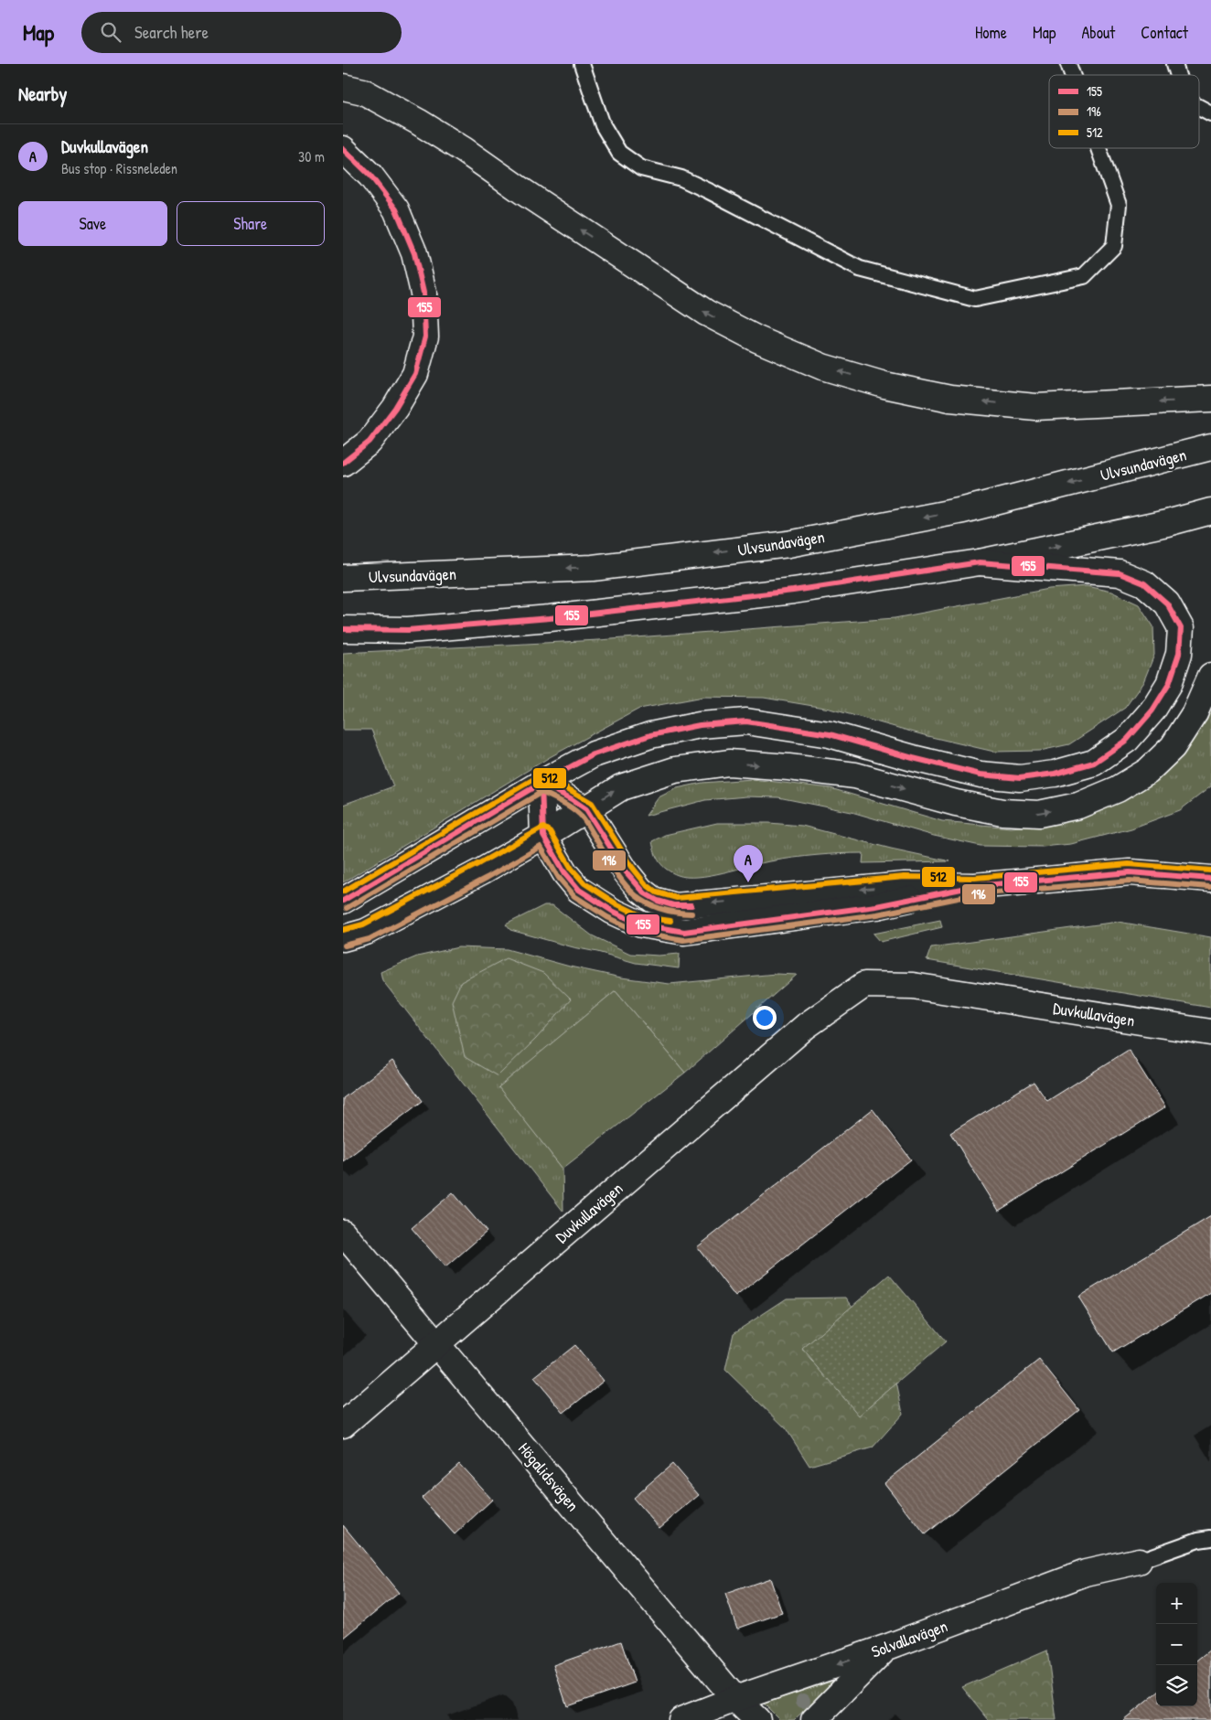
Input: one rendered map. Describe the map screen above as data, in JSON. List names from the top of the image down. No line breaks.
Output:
{"streets":{"main road":["Ulvsundavägen","Duvkullavägen","Högalidsvägen","Solvallavägen"]},"crossings":[["Duvkullavägen","Högalidsvägen"],["Högalidsvägen","Solvallavägen"]],"lines":["transit line 155","transit line 512","transit line 196"],"legend":["155","196","512"],"page":{"header":"Map","search":"Search here","nav":["Home","Map","About","Contact"],"heading":"Nearby","list":[{"mark":"A","name":"Duvkullavägen","note":"Bus stop · Rissneleden","value":"30 m"}],"buttons":["Save","Share"],"pins":"A","map_buttons":["+","−"]}}
